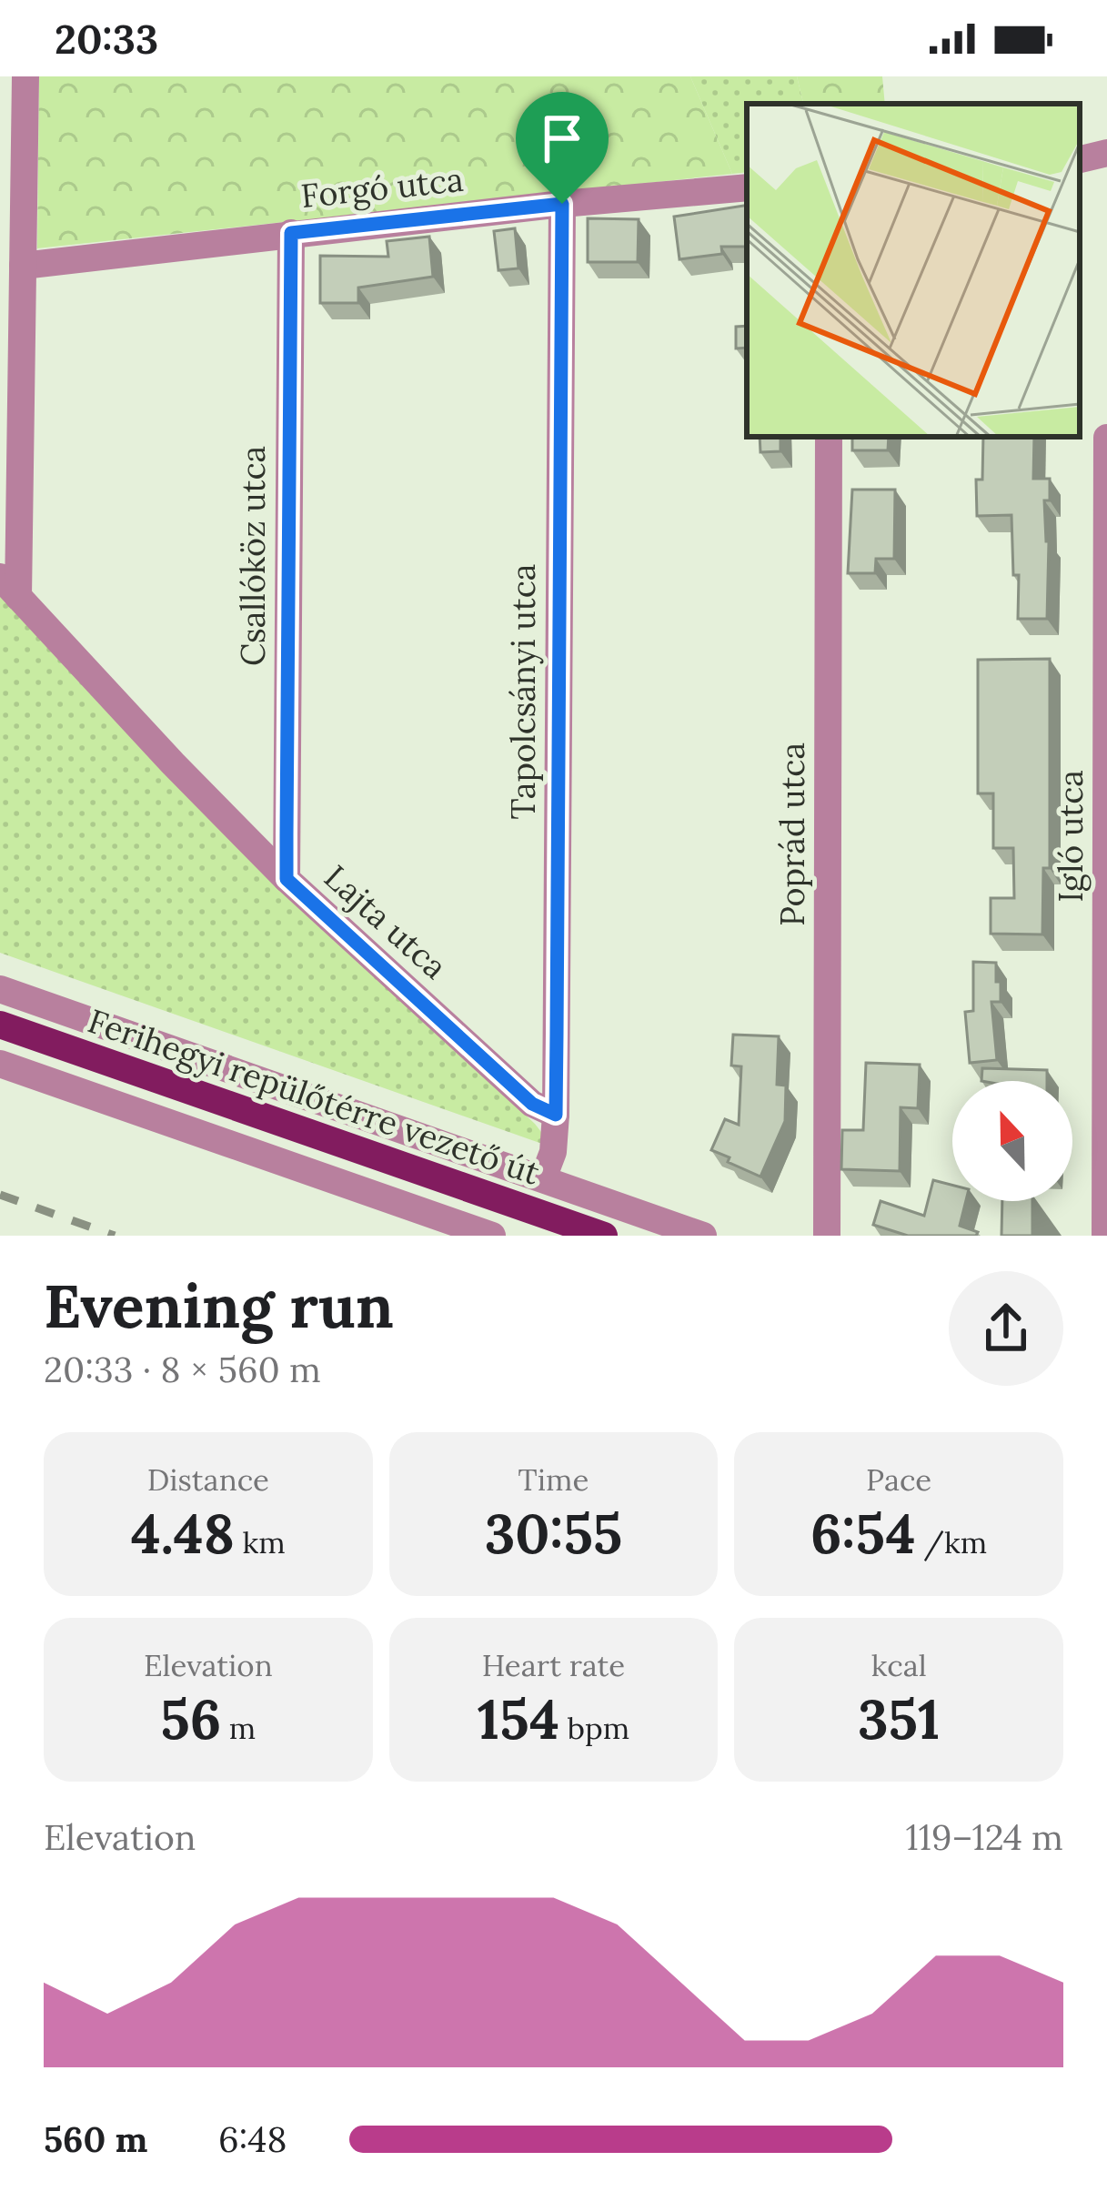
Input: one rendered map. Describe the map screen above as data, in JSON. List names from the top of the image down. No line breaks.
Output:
{"streets":{"main road":["Ferihegyi repülőtérre vezető út"],"street":["Forgó utca","Csallóköz utca","Tapolcsányi utca","Poprád utca","Igló utca","Lajta utca"]},"crossings":[["Forgó utca","Csallóköz utca"],["Forgó utca","Tapolcsányi utca"],["Csallóköz utca","Lajta utca"],["Tapolcsányi utca","Lajta utca"]],"north":"top","page":{"status":"20:33","heading":["Evening run","20:33 · 8 × 560 m"],"stats":[["Distance","4.48 km"],["Time","30:55"],["Pace","6:54 /km"],["Elevation","56 m"],["Heart rate","154 bpm"],["kcal","351"]],"chart":["Elevation","119–124 m"],"list":[{"name":"560 m","note":"6:48"}]}}
